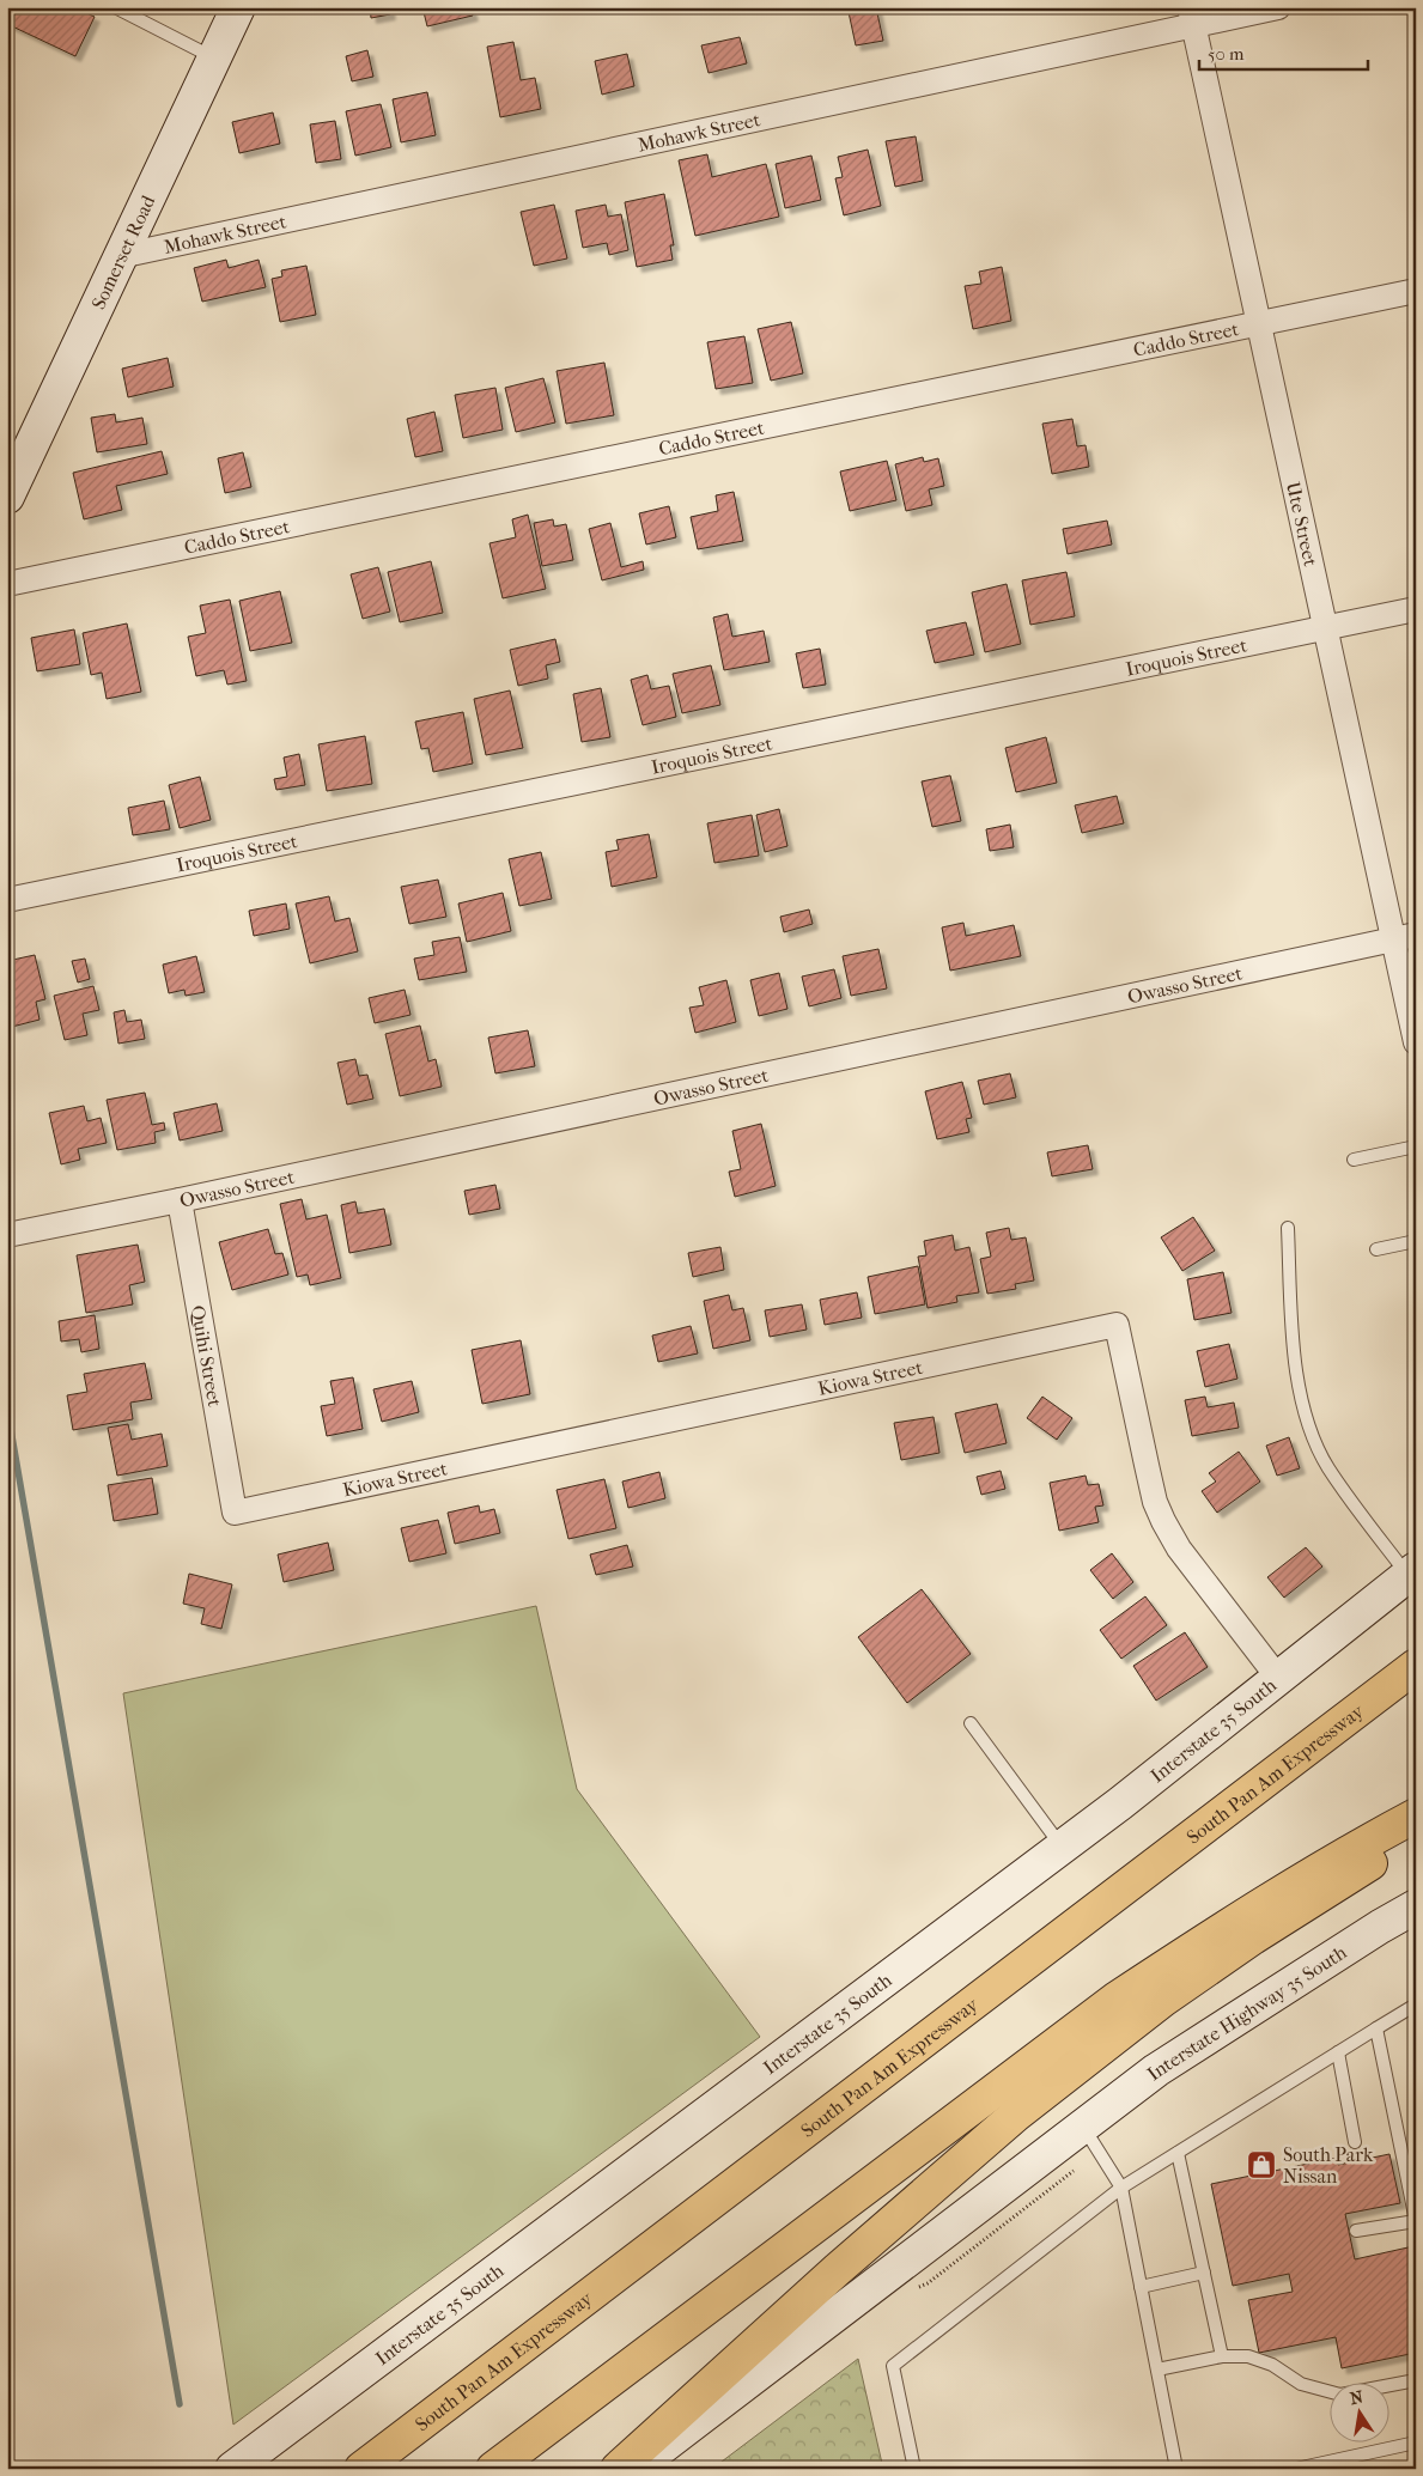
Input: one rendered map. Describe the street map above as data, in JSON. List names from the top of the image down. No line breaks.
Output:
{"streets":{"highway":["South Pan Am Expressway"],"main road":["Somerset Road","Interstate 35 South","Interstate Highway 35 South"],"street":["Mohawk Street","Caddo Street","Ute Street","Iroquois Street","Owasso Street","Quihi Street","Kiowa Street"]},"crossings":[["Mohawk Street","Somerset Road"],["Mohawk Street","Ute Street"],["Caddo Street","Ute Street"],["Ute Street","Iroquois Street"],["Ute Street","Owasso Street"],["Owasso Street","Quihi Street"],["Quihi Street","Kiowa Street"],["Kiowa Street","Interstate 35 South"]],"places":{"shop":["South Park Nissan"]},"scale_bar":"50 m","north":"top"}
